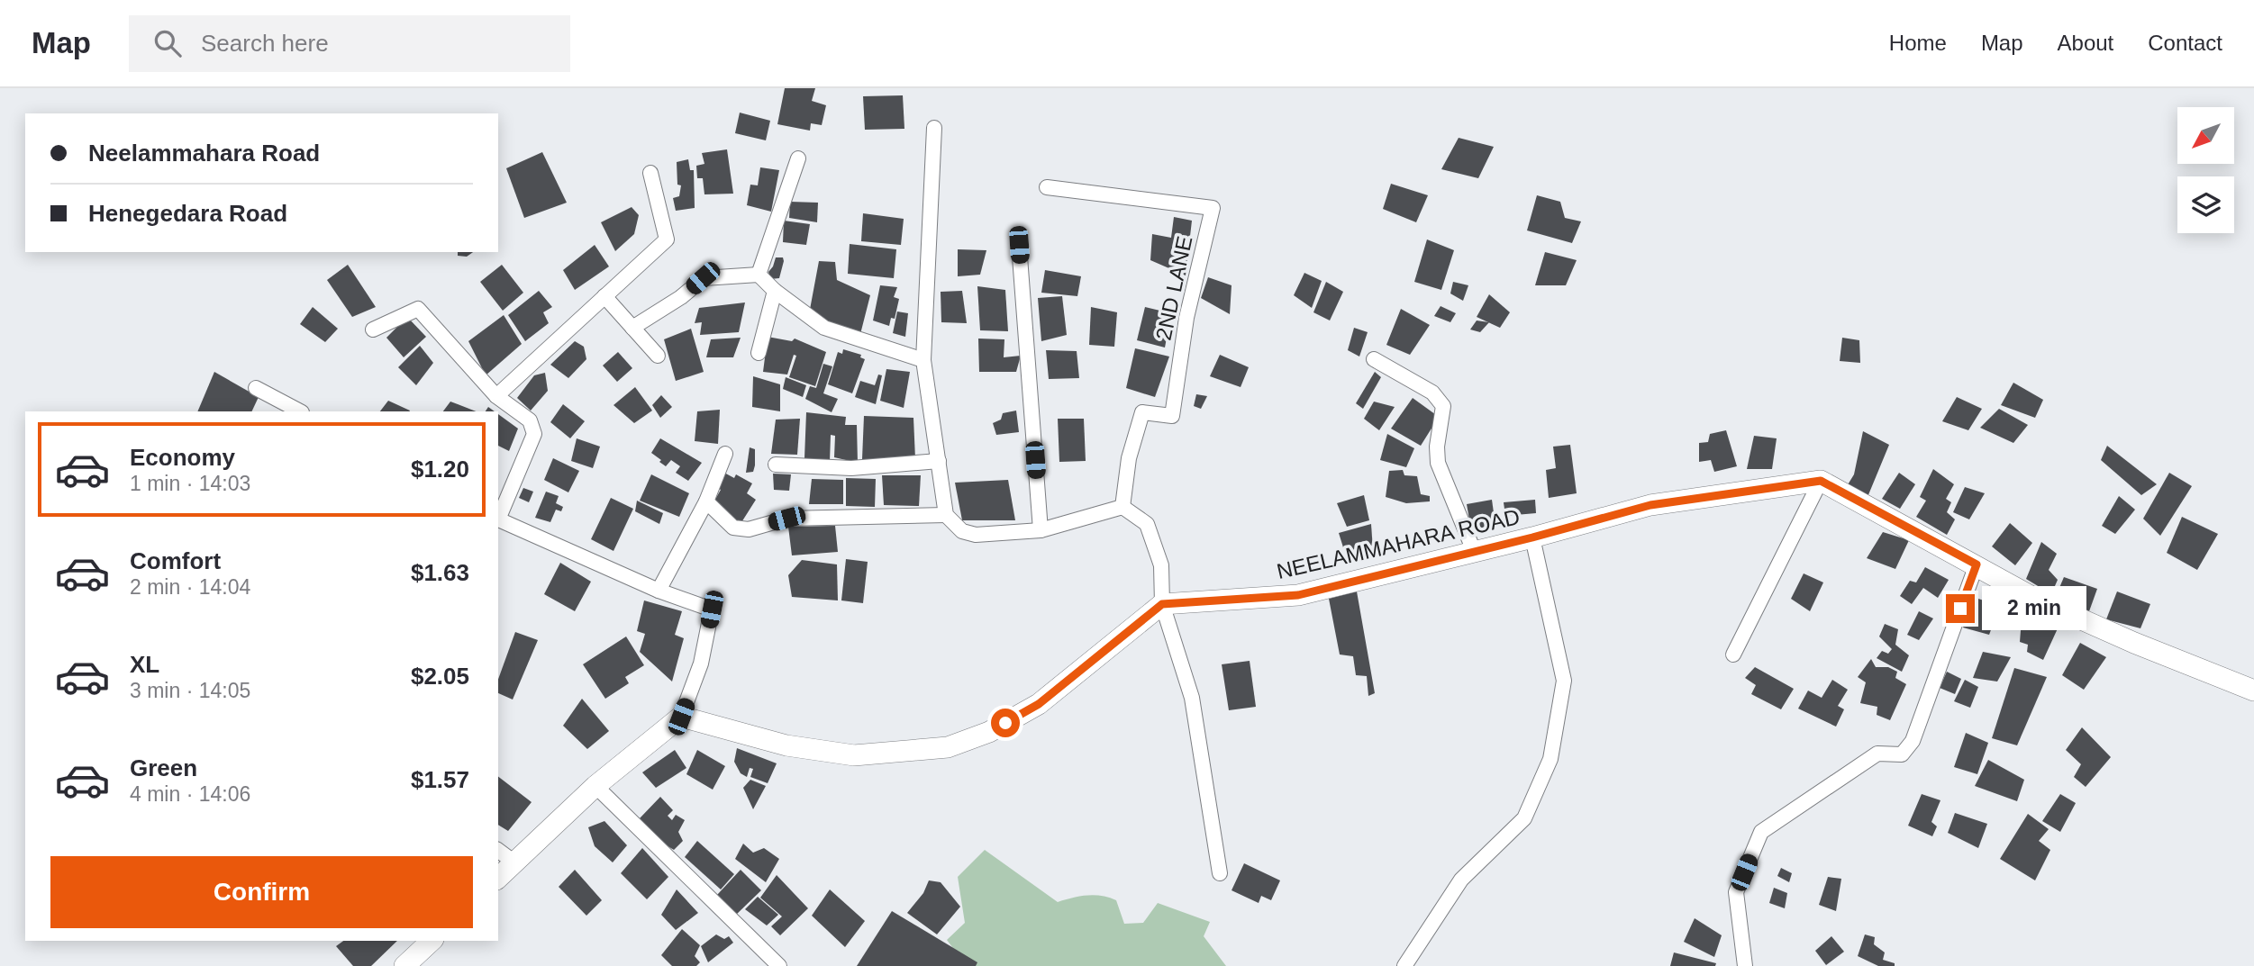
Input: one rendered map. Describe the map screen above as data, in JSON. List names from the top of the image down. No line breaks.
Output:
{"streets":{"street":["2ND LANE","NEELAMMAHARA ROAD"]},"north":"bottom left","page":{"header":"Map","search":"Search here","nav":["Home","Map","About","Contact"],"banner":["Neelammahara Road","Henegedara Road"],"list":[{"name":"Economy","note":"1 min · 14:03","value":"$1.20"},{"name":"Comfort","note":"2 min · 14:04","value":"$1.63"},{"name":"XL","note":"3 min · 14:05","value":"$2.05"},{"name":"Green","note":"4 min · 14:06","value":"$1.57"}],"bubble":"2 min","buttons":"Confirm"}}
